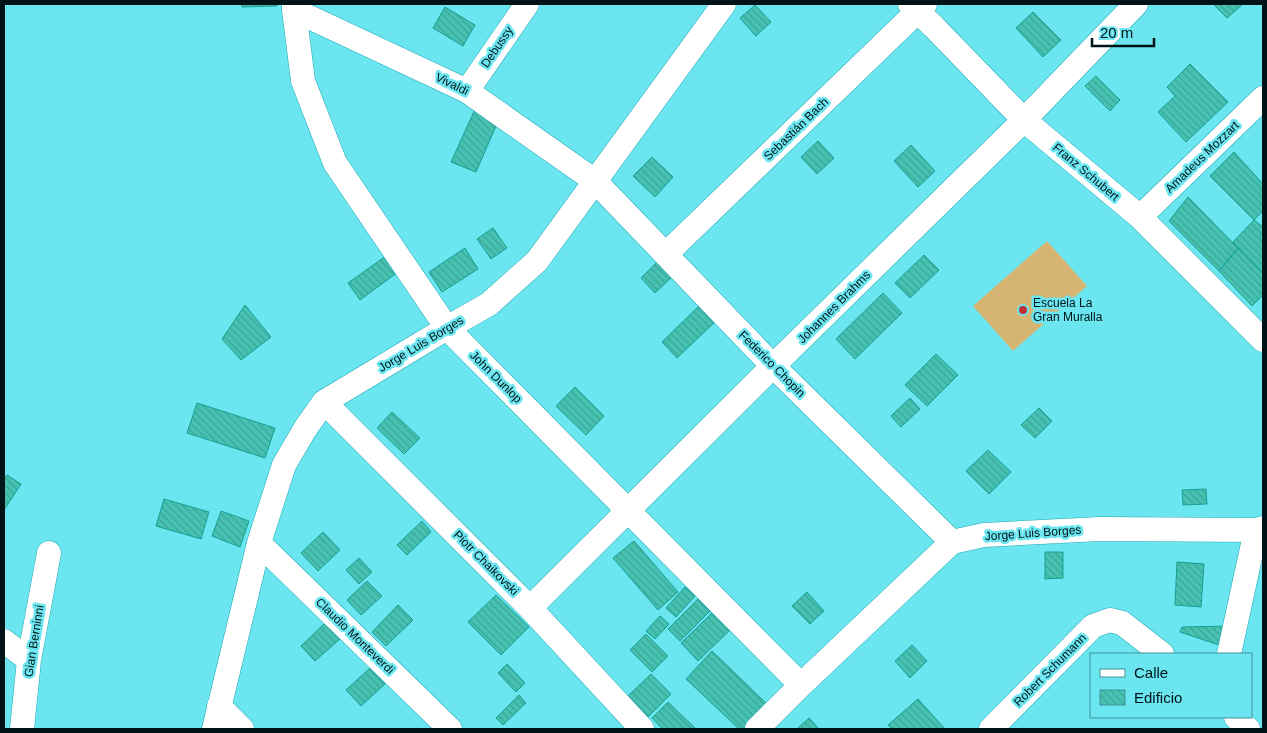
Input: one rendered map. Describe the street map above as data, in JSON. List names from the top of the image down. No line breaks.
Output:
{"streets":{"street":["Debussy","Vivaldi","Sebastián Bach","Amadeus Mozzart","Franz Schubert","Johannes Brahms","Jorge Luis Borges","Federico Chopin","John Dunlop","Piotr Chaikovski","Claudio Monteverdi","Gian Berninni","Robert Schumann"]},"crossings":[["Debussy","Vivaldi"],["Vivaldi","Jorge Luis Borges"],["Vivaldi","Federico Chopin"],["Vivaldi","John Dunlop"],["Sebastián Bach","Franz Schubert"],["Sebastián Bach","Federico Chopin"],["Amadeus Mozzart","Franz Schubert"],["Franz Schubert","Johannes Brahms"],["Johannes Brahms","Federico Chopin"],["Johannes Brahms","John Dunlop"],["Johannes Brahms","Piotr Chaikovski"],["Jorge Luis Borges","Federico Chopin"],["Jorge Luis Borges","John Dunlop"],["Jorge Luis Borges","Piotr Chaikovski"],["Jorge Luis Borges","Claudio Monteverdi"]],"places":["Escuela La Gran Muralla"],"legend":["Calle","Edificio"],"scale_bar":"20 m"}
